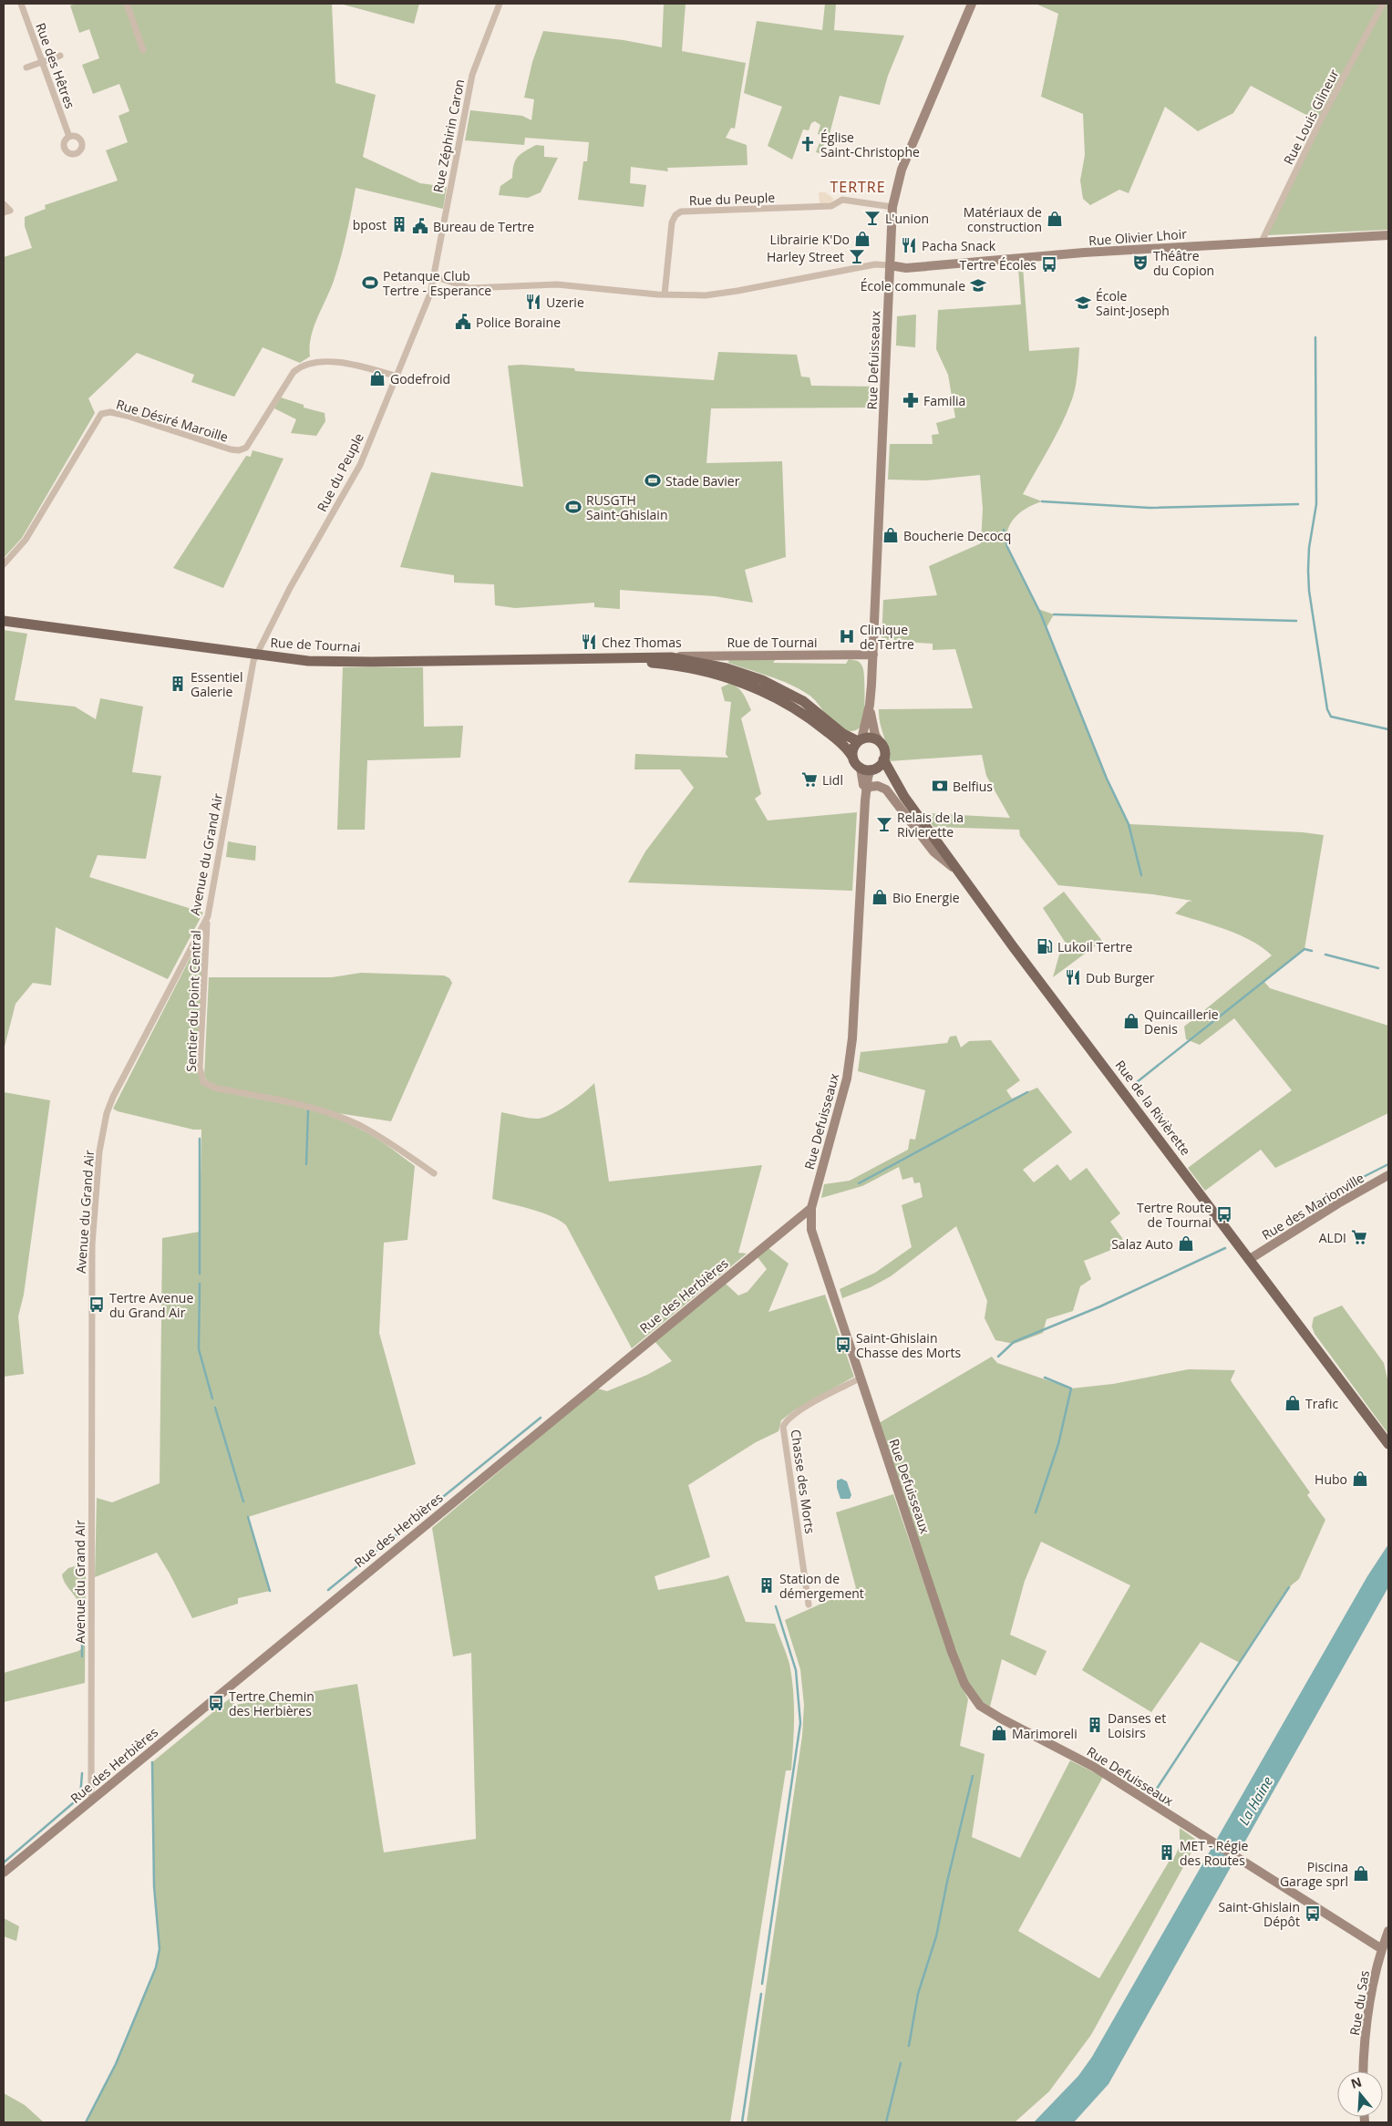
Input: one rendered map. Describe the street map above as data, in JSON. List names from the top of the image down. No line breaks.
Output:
{"streets":{"main road":["Rue de Tournai","Rue de la Rivièrette"],"street":["Rue des Hêtres","Rue Louis Glineur","Rue Zéphirin Caron","Rue du Peuple","Rue Olivier Lhoir","Rue Defuisseaux","Rue Désiré Maroille","Avenue du Grand Air","Sentier du Point Central","Rue des Marionville","Rue des Herbières","Chasse des Morts","Rue du Sas"]},"crossings":[["Rue Louis Glineur","Rue Olivier Lhoir"],["Rue Zéphirin Caron","Rue du Peuple"],["Rue du Peuple","Rue Defuisseaux"],["Rue du Peuple","Rue Désiré Maroille"],["Rue du Peuple","Rue de Tournai"],["Rue du Peuple","Avenue du Grand Air"],["Rue Olivier Lhoir","Rue Defuisseaux"],["Rue Defuisseaux","Rue de Tournai"],["Rue Defuisseaux","Rue de la Rivièrette"],["Rue Defuisseaux","Rue des Herbières"],["Rue Defuisseaux","Chasse des Morts"],["Rue Defuisseaux","Rue du Sas"],["Rue de Tournai","Avenue du Grand Air"],["Rue de Tournai","Rue de la Rivièrette"],["Avenue du Grand Air","Sentier du Point Central"],["Avenue du Grand Air","Rue des Herbières"],["Rue de la Rivièrette","Rue des Marionville"]],"districts":["TERTRE"],"water":["La Haine"],"places":{"church":["Église Saint-Christophe"],"bar":["L'union","Harley Street","Relais de la Rivierette"],"shop":["Matériaux de construction","Librairie K'Do","Godefroid","Boucherie Decocq","Bio Energie","Quincaillerie Denis","Salaz Auto","Trafic","Hubo","Marimoreli","Piscina Garage sprl"],"building":["bpost","Essentiel Galerie","Station de démergement","Danses et Loisirs","MET - Régie des Routes"],"public building":["Bureau de Tertre","Police Boraine"],"restaurant":["Pacha Snack","Uzerie","Chez Thomas","Dub Burger"],"theatre":["Théâtre du Copion"],"bus stop":["Tertre Écoles","Tertre Route de Tournai","Tertre Avenue du Grand Air","Saint-Ghislain Chasse des Morts","Tertre Chemin des Herbières","Saint-Ghislain Dépôt"],"sports":["Petanque Club Tertre - Esperance","Stade Bavier","RUSGTH Saint-Ghislain"],"school or university":["École communale","École Saint-Joseph"],"pharmacy":["Familia"],"hospital":["Clinique de Tertre"],"supermarket":["Lidl","ALDI"],"bank":["Belfius"],"fuel station":["Lukoil Tertre"]},"north":"top"}
